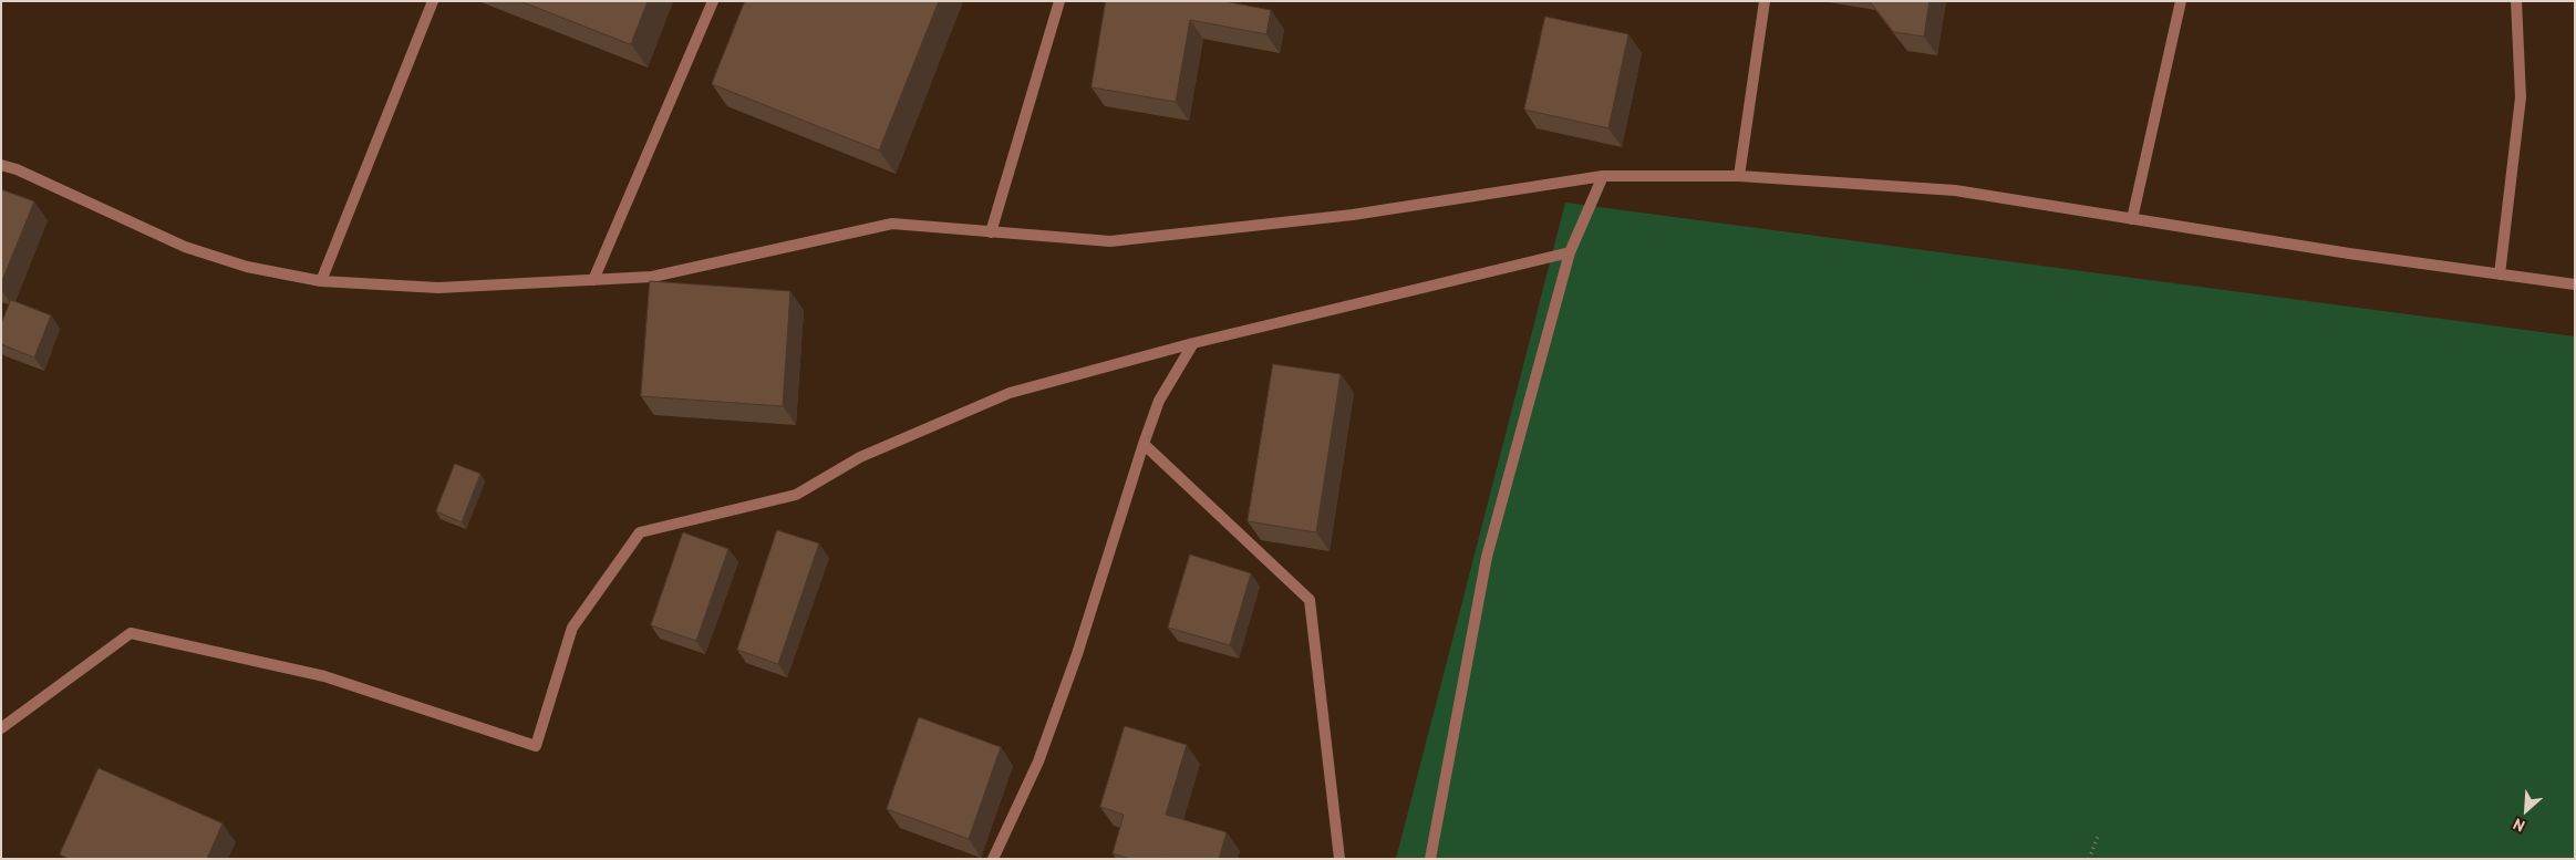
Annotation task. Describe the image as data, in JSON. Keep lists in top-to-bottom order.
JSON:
{
  "north": "bottom left"
}
